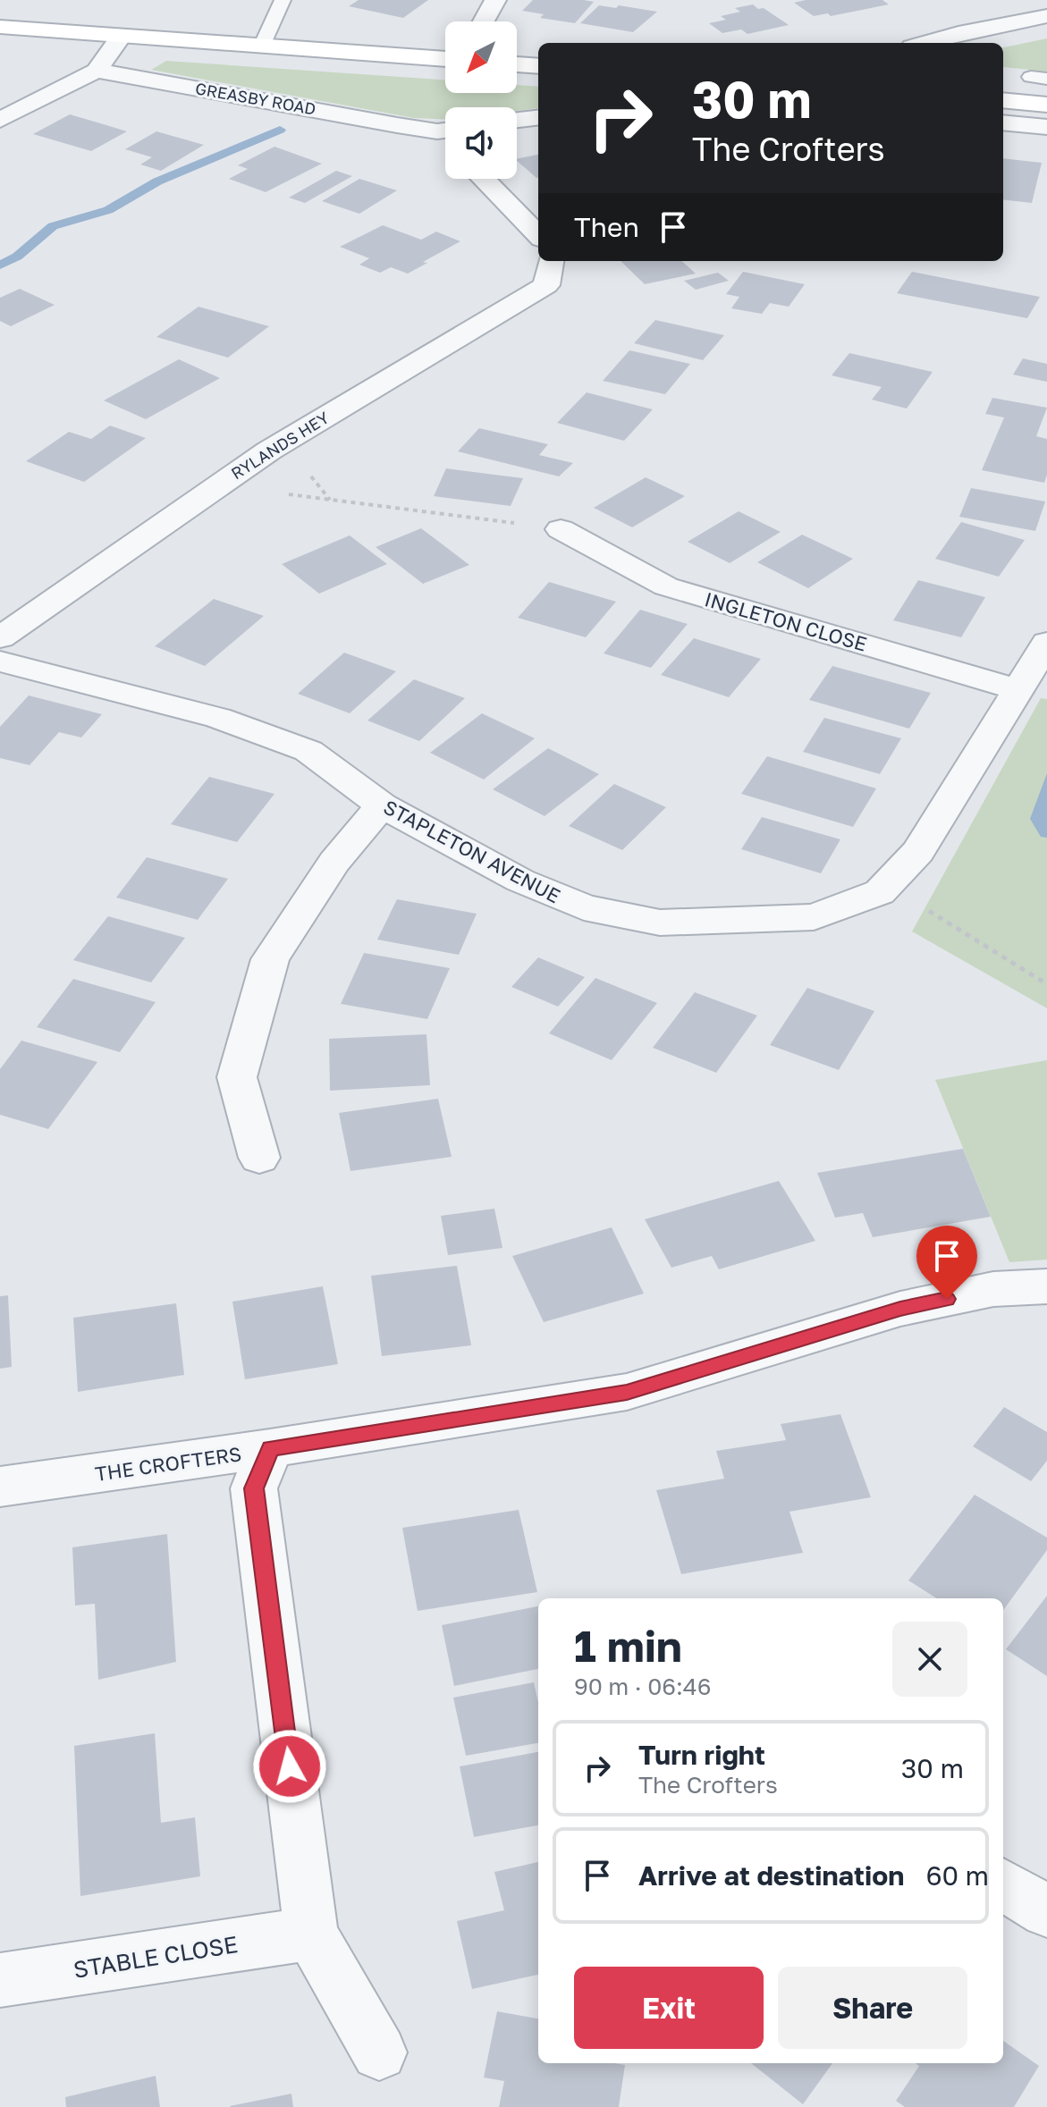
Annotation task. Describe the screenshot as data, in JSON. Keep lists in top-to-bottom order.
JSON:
{
  "streets": {
    "street": [
      "GREASBY ROAD",
      "RYLANDS HEY",
      "INGLETON CLOSE",
      "STAPLETON AVENUE",
      "THE CROFTERS",
      "STABLE CLOSE"
    ]
  },
  "crossings": [
    ["INGLETON CLOSE", "STAPLETON AVENUE"]
  ],
  "north": "bottom left",
  "page": {
    "turn": ["30 m", "The Crofters"],
    "then": "Then",
    "heading": ["1 min", "90 m · 06:46"],
    "list": [
      {
        "name": "Turn right",
        "note": "The Crofters",
        "value": "30 m"
      },
      {
        "name": "Arrive at destination",
        "value": "60 m"
      }
    ],
    "buttons": ["Exit", "Share"]
  }
}
